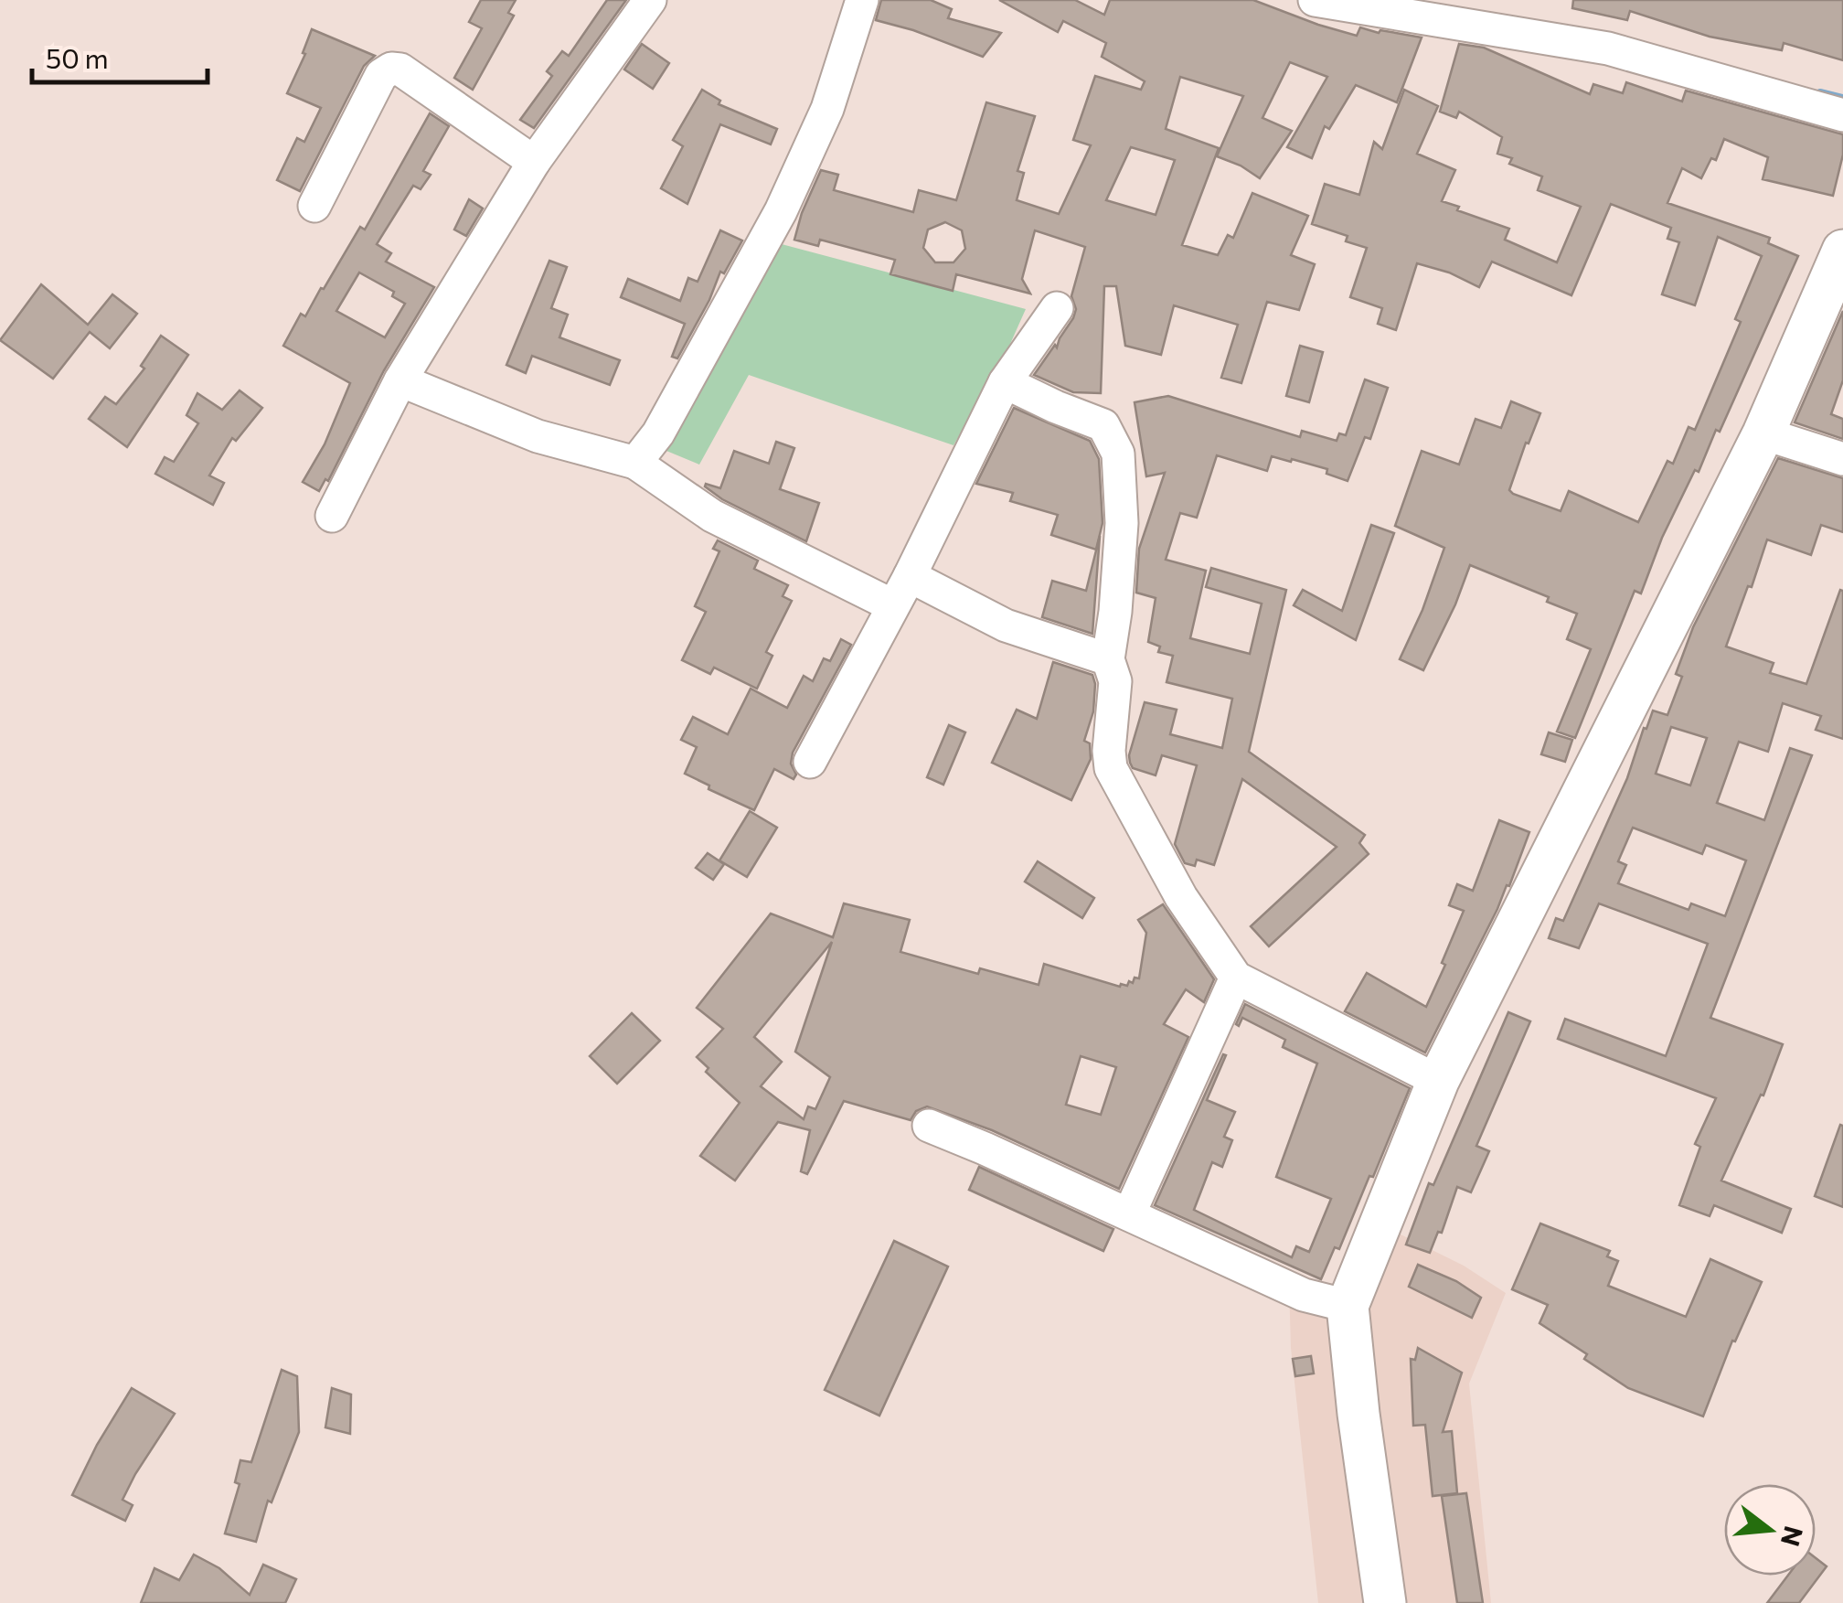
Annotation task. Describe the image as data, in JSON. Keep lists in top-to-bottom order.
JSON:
{
  "scale_bar": "50 m",
  "north": "right"
}
